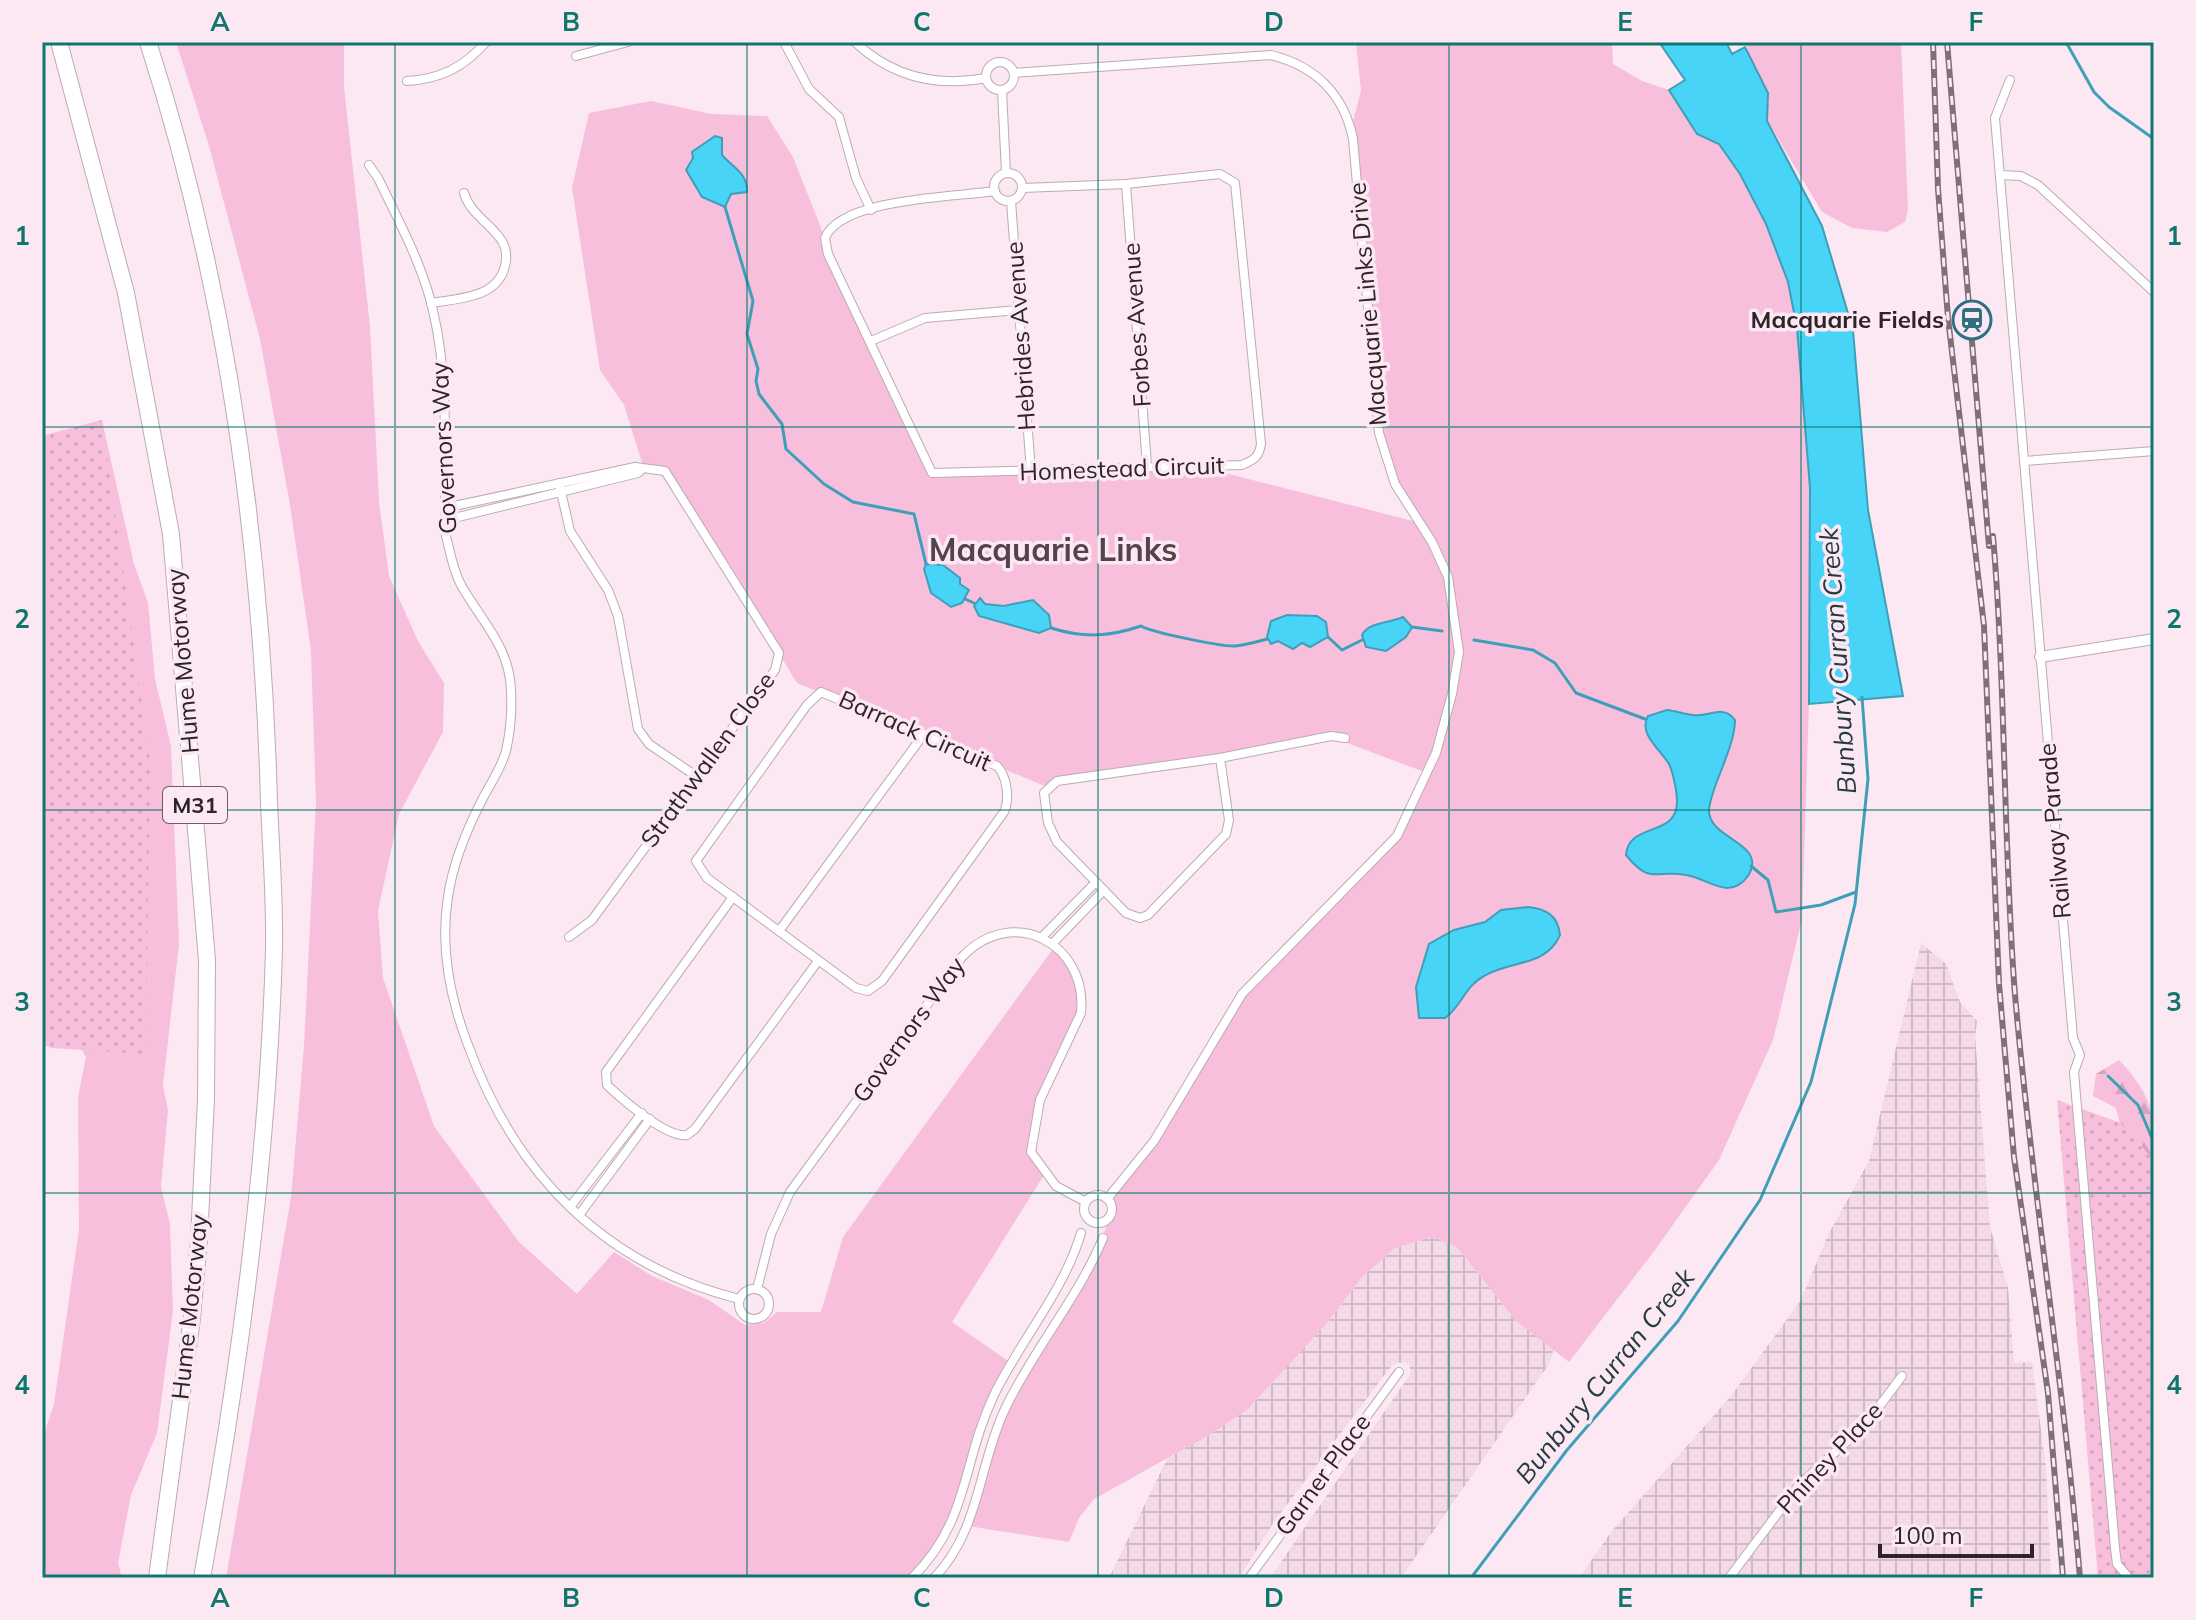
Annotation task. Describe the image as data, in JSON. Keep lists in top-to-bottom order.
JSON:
{
  "streets": {
    "highway": ["Hume Motorway", "M31"],
    "street": [
      "Macquarie Links Drive",
      "Forbes Avenue",
      "Hebrides Avenue",
      "Governors Way",
      "Homestead Circuit",
      "Barrack Circuit",
      "Strathwallen Close",
      "Railway Parade",
      "Phiney Place",
      "Garner Place"
    ]
  },
  "crossings": [
    ["Macquarie Links Drive", "Governors Way"],
    ["Forbes Avenue", "Homestead Circuit"],
    ["Hebrides Avenue", "Homestead Circuit"]
  ],
  "districts": ["Macquarie Links"],
  "water": ["Bunbury Curran Creek"],
  "places": {
    "station": ["Macquarie Fields"]
  },
  "scale_bar": "100 m",
  "grid": {
    "columns": [
      "A",
      "B",
      "C",
      "D",
      "E",
      "F"
    ],
    "rows": [
      "1",
      "2",
      "3",
      "4"
    ]
  }
}
